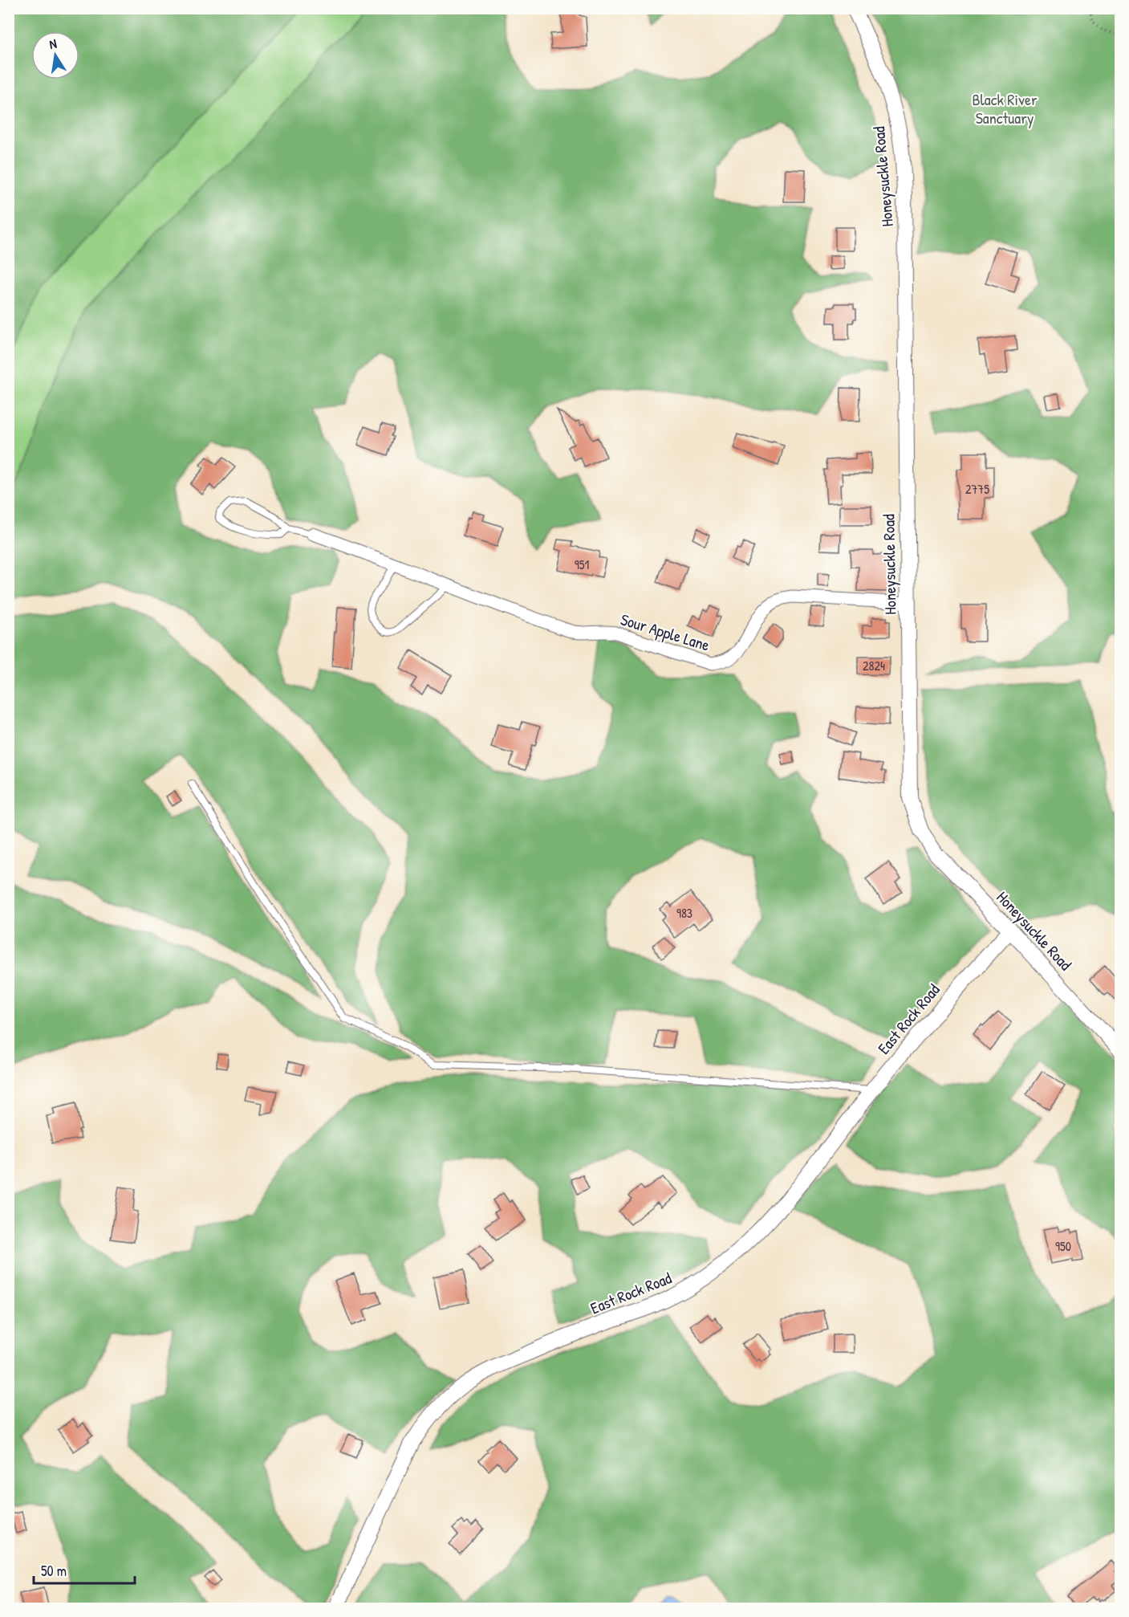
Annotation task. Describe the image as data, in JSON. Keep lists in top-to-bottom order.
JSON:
{
  "streets": {
    "street": ["Honeysuckle Road", "Sour Apple Lane", "East Rock Road"]
  },
  "crossings": [
    ["Honeysuckle Road", "Sour Apple Lane"],
    ["Honeysuckle Road", "East Rock Road"]
  ],
  "parks": ["Black River Sanctuary"],
  "house_numbers": [
    "2775",
    "951",
    "2824",
    "983",
    "950"
  ],
  "scale_bar": "50 m",
  "north": "top"
}
